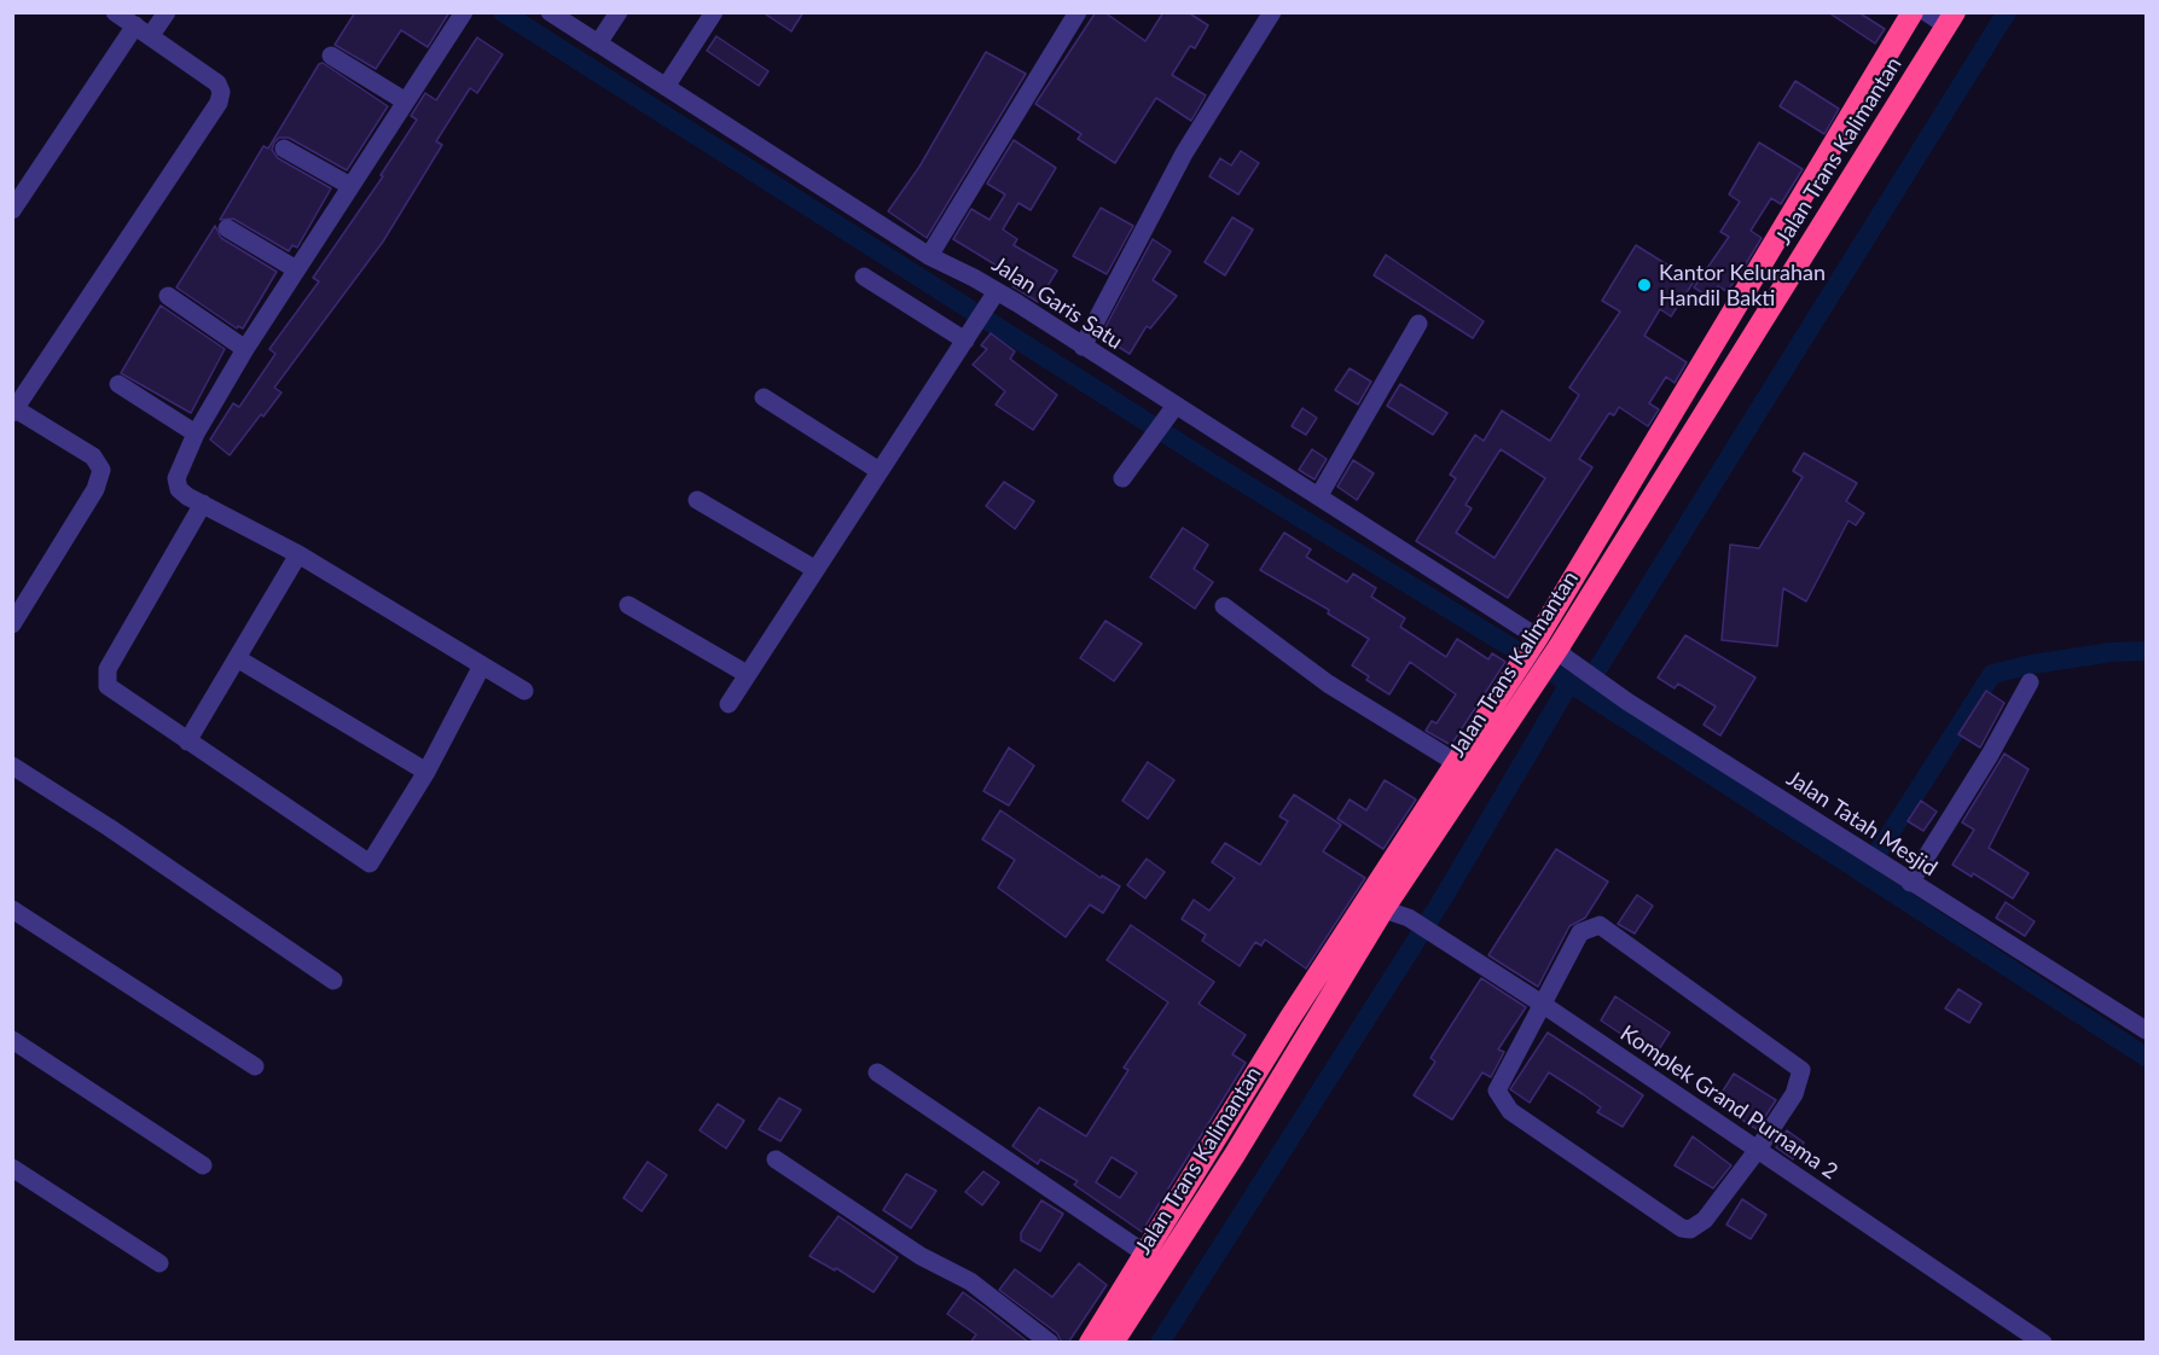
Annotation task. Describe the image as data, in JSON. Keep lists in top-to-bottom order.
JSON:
{
  "streets": {
    "highway": ["Jalan Trans Kalimantan"],
    "street": ["Jalan Garis Satu", "Jalan Tatah Mesjid", "Komplek Grand Purnama 2"]
  },
  "crossings": [
    ["Jalan Trans Kalimantan", "Jalan Garis Satu"],
    ["Jalan Trans Kalimantan", "Jalan Tatah Mesjid"],
    ["Jalan Trans Kalimantan", "Komplek Grand Purnama 2"]
  ],
  "places": ["Kantor Kelurahan Handil Bakti"]
}
